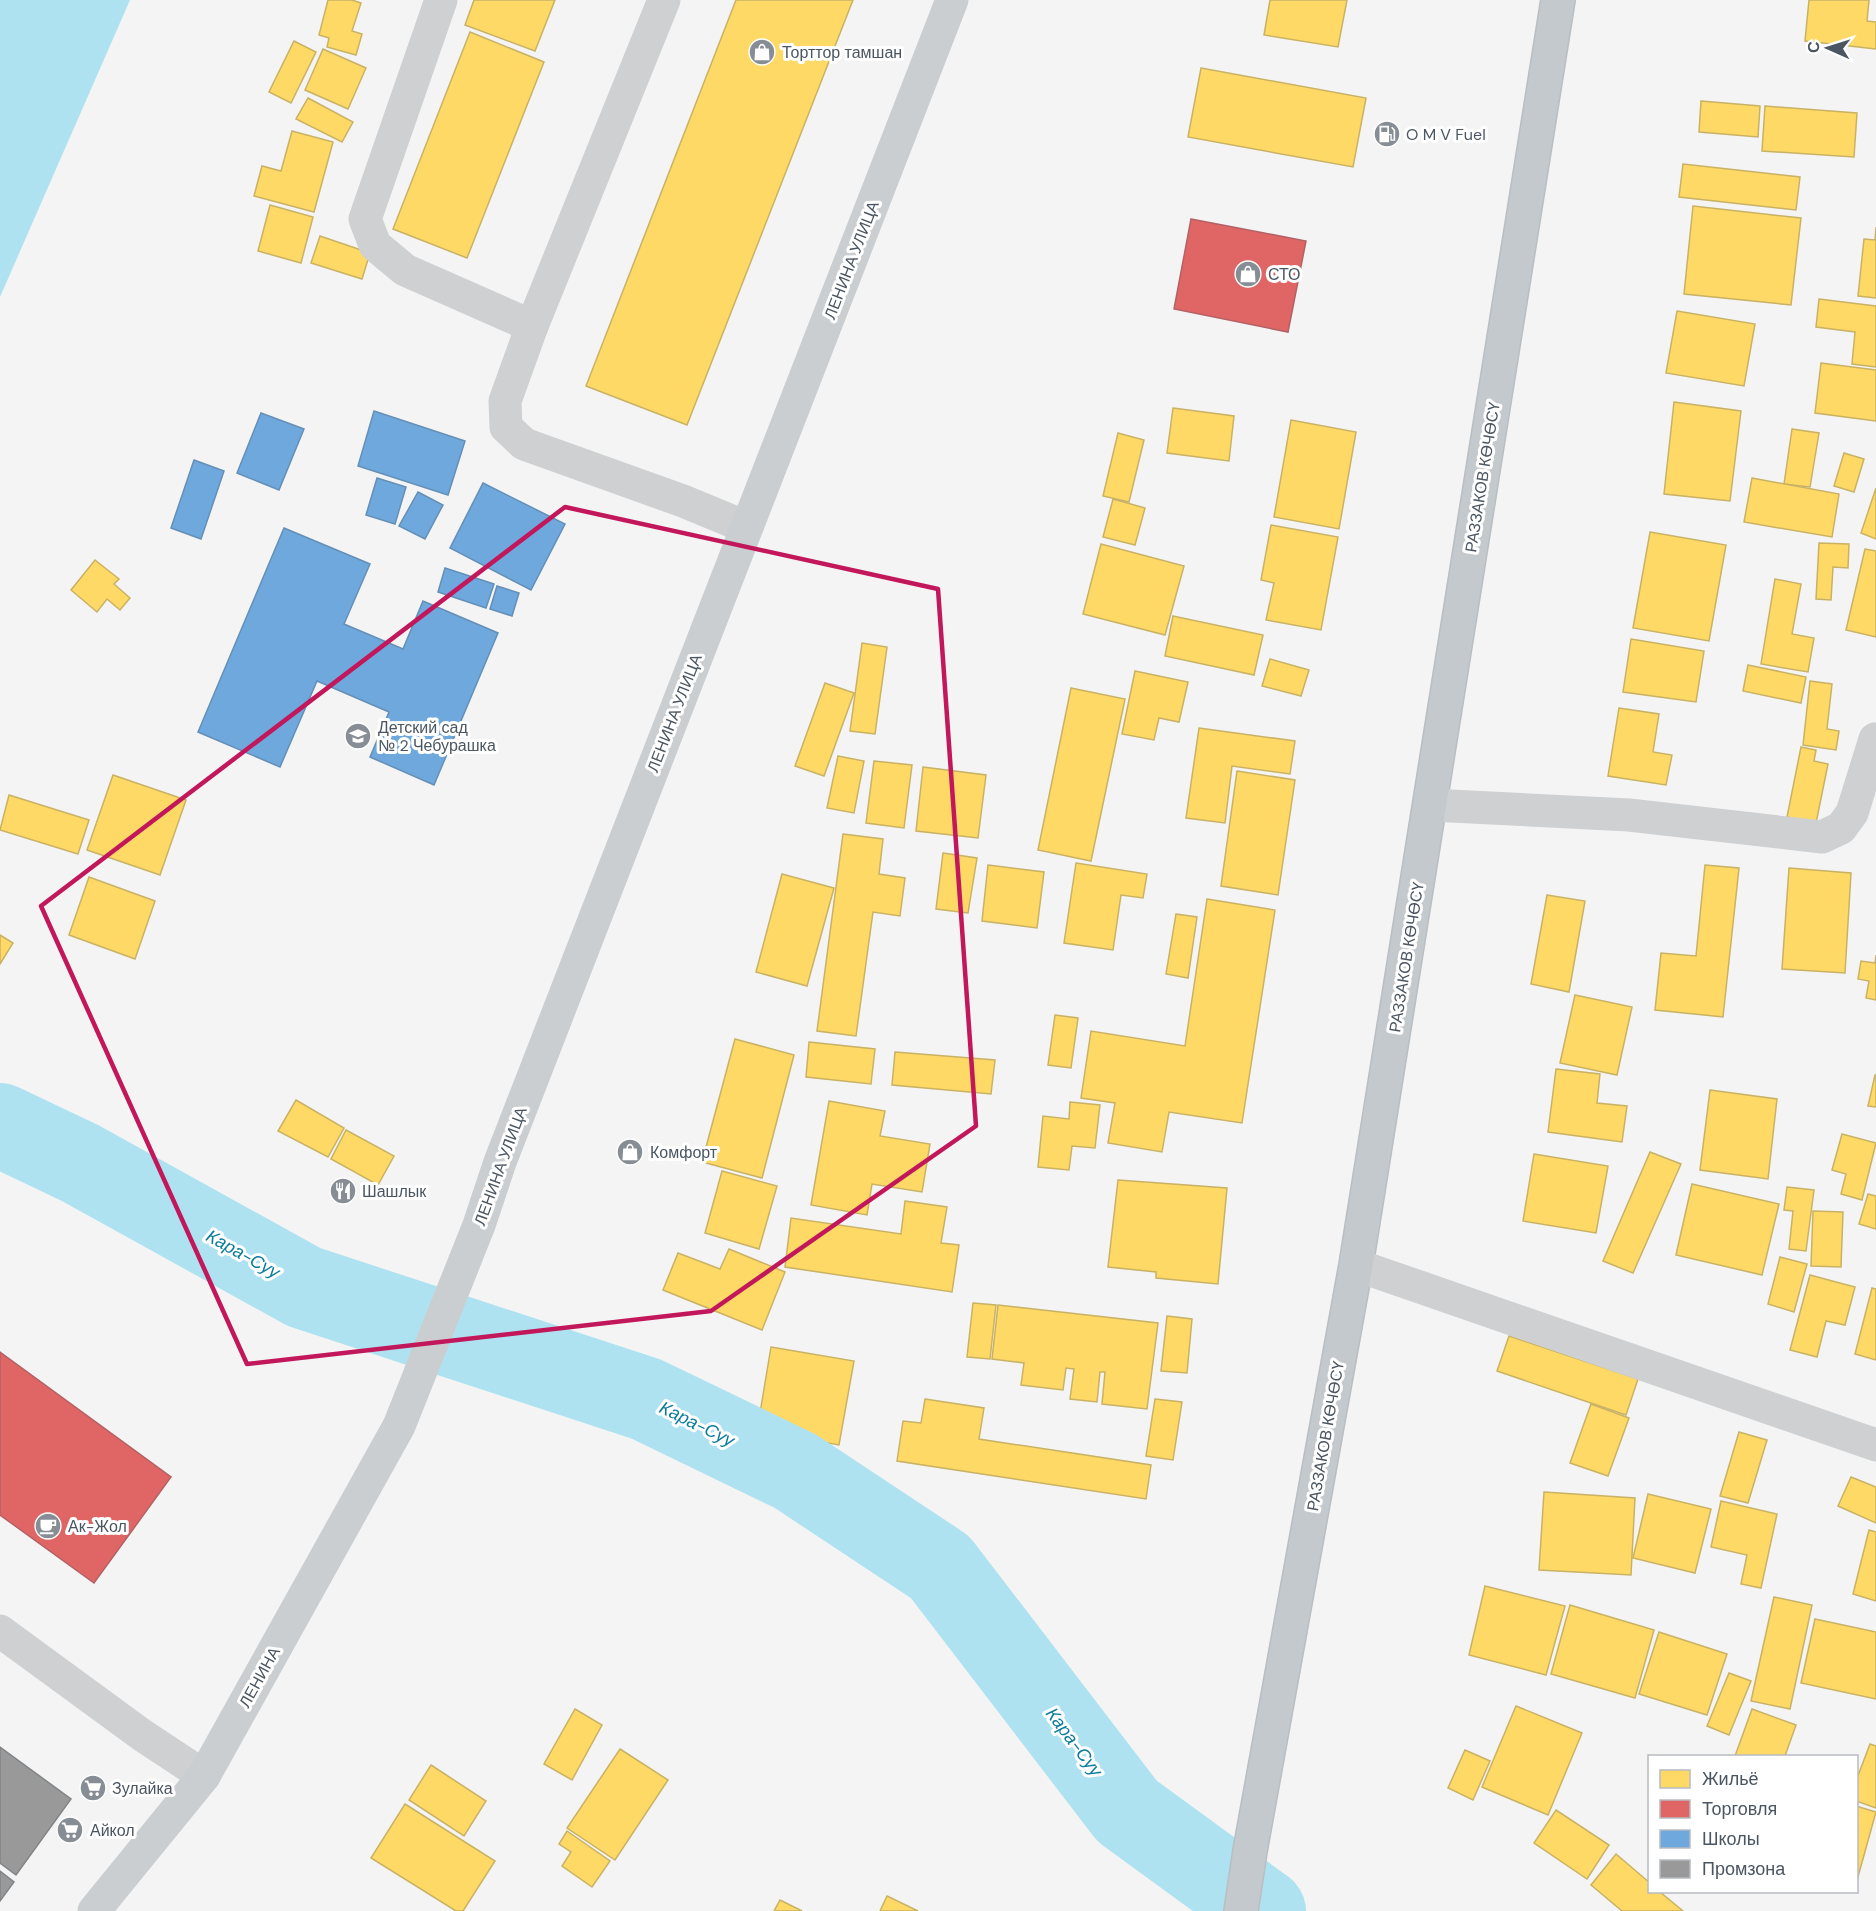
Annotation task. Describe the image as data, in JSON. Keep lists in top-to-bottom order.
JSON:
{
  "streets": {
    "highway": ["РАЗЗАКОВ КӨЧӨСҮ"],
    "main road": ["ЛЕНИНА УЛИЦА", "ЛЕНИНА"]
  },
  "crossings": [
    ["ЛЕНИНА УЛИЦА", "ЛЕНИНА"]
  ],
  "water": ["Кара-Суу"],
  "places": {
    "shop": ["Торттор тамшан", "СТО", "Комфорт"],
    "fuel station": ["O M V Fuel"],
    "school or university": ["Детский сад № 2 Чебурашка"],
    "restaurant": ["Шашлык"],
    "cafe": ["Ак-Жол"],
    "supermarket": ["Зулайка", "Айкол"]
  },
  "legend": [
    "Жильё",
    "Торговля",
    "Школы",
    "Промзона"
  ],
  "north": "left"
}
